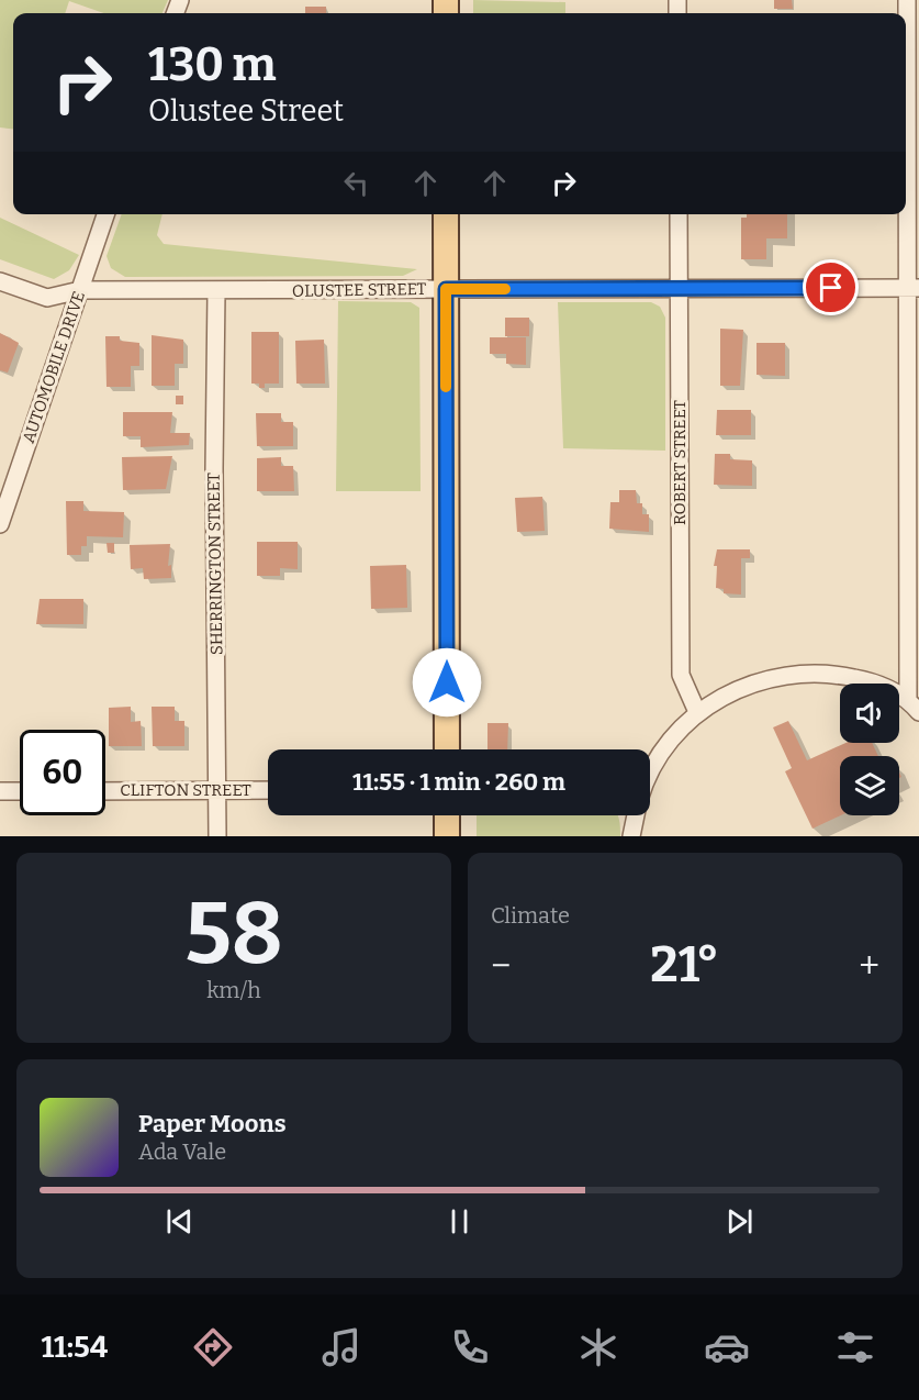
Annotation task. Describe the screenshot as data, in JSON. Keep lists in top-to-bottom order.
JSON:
{
  "streets": {
    "street": [
      "OLUSTEE STREET",
      "AUTOMOBILE DRIVE",
      "ROBERT STREET",
      "SHERRINGTON STREET",
      "CLIFTON STREET"
    ]
  },
  "crossings": [
    ["OLUSTEE STREET", "AUTOMOBILE DRIVE"],
    ["OLUSTEE STREET", "ROBERT STREET"],
    ["OLUSTEE STREET", "SHERRINGTON STREET"],
    ["SHERRINGTON STREET", "CLIFTON STREET"]
  ],
  "page": {
    "turn": ["130 m", "Olustee Street"],
    "limit": "60",
    "trip": "11:55 · 1 min · 260 m",
    "tile": [
      ["58", "km/h"],
      "Climate"
    ],
    "heat": ["−", "21°", "+"],
    "song": ["Paper Moons", "Ada Vale"],
    "tabs": "11:54"
  }
}
